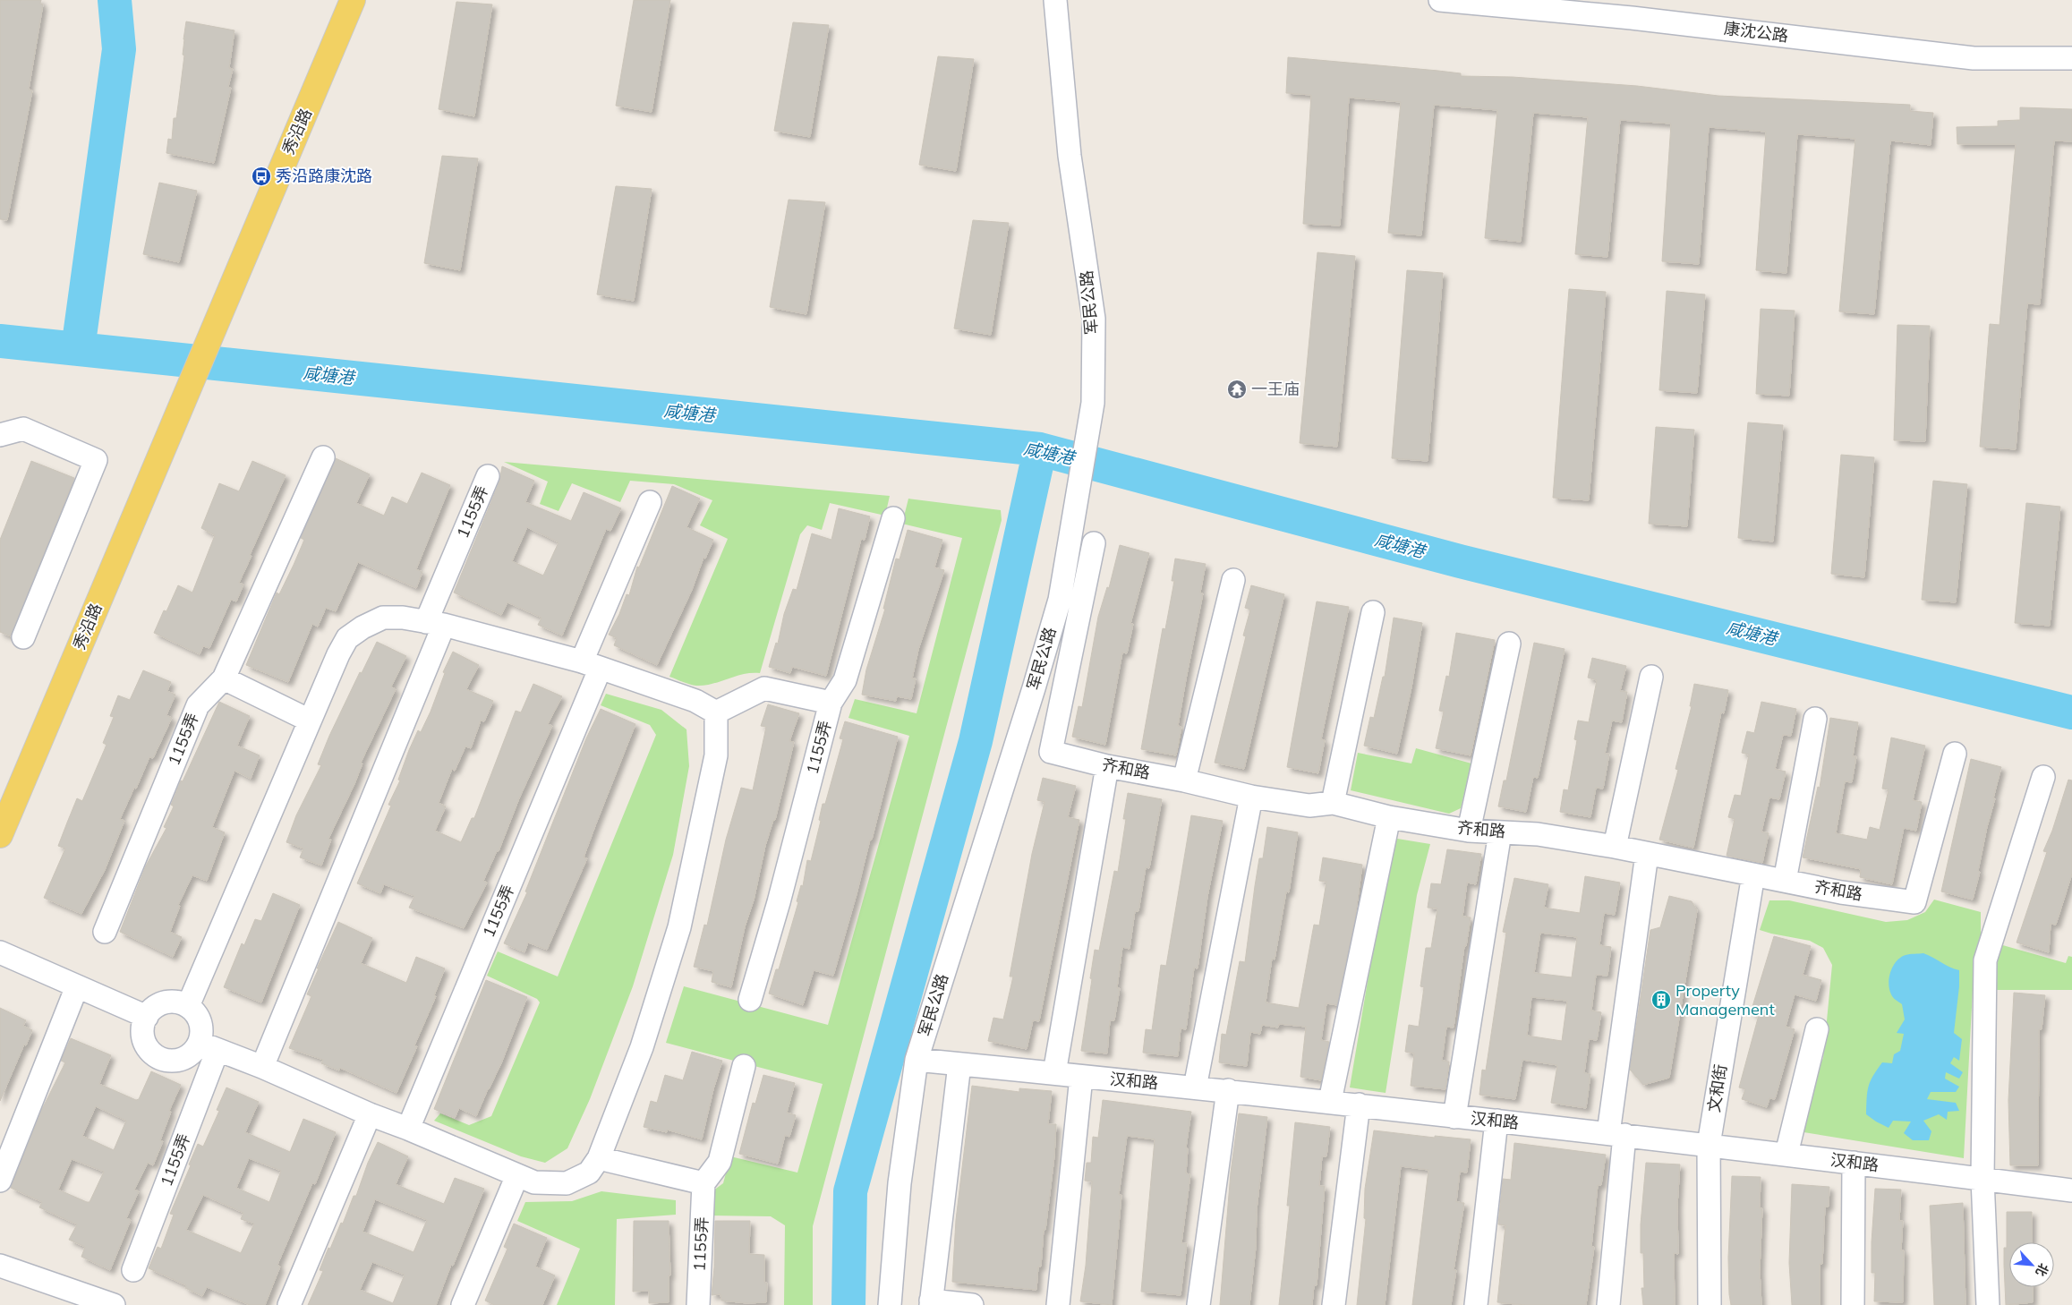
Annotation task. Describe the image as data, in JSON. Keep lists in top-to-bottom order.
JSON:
{
  "streets": {
    "main road": ["秀沿路"],
    "street": [
      "康沈公路",
      "军民公路",
      "1155弄",
      "齐和路",
      "汉和路",
      "文和街"
    ]
  },
  "crossings": [
    ["军民公路", "汉和路"],
    ["齐和路", "文和街"],
    ["汉和路", "文和街"]
  ],
  "water": ["咸塘港"],
  "places": {
    "bus stop": ["秀沿路康沈路"],
    "temple": ["一王庙"],
    "building": ["Property Management"]
  },
  "north": "bottom right"
}
